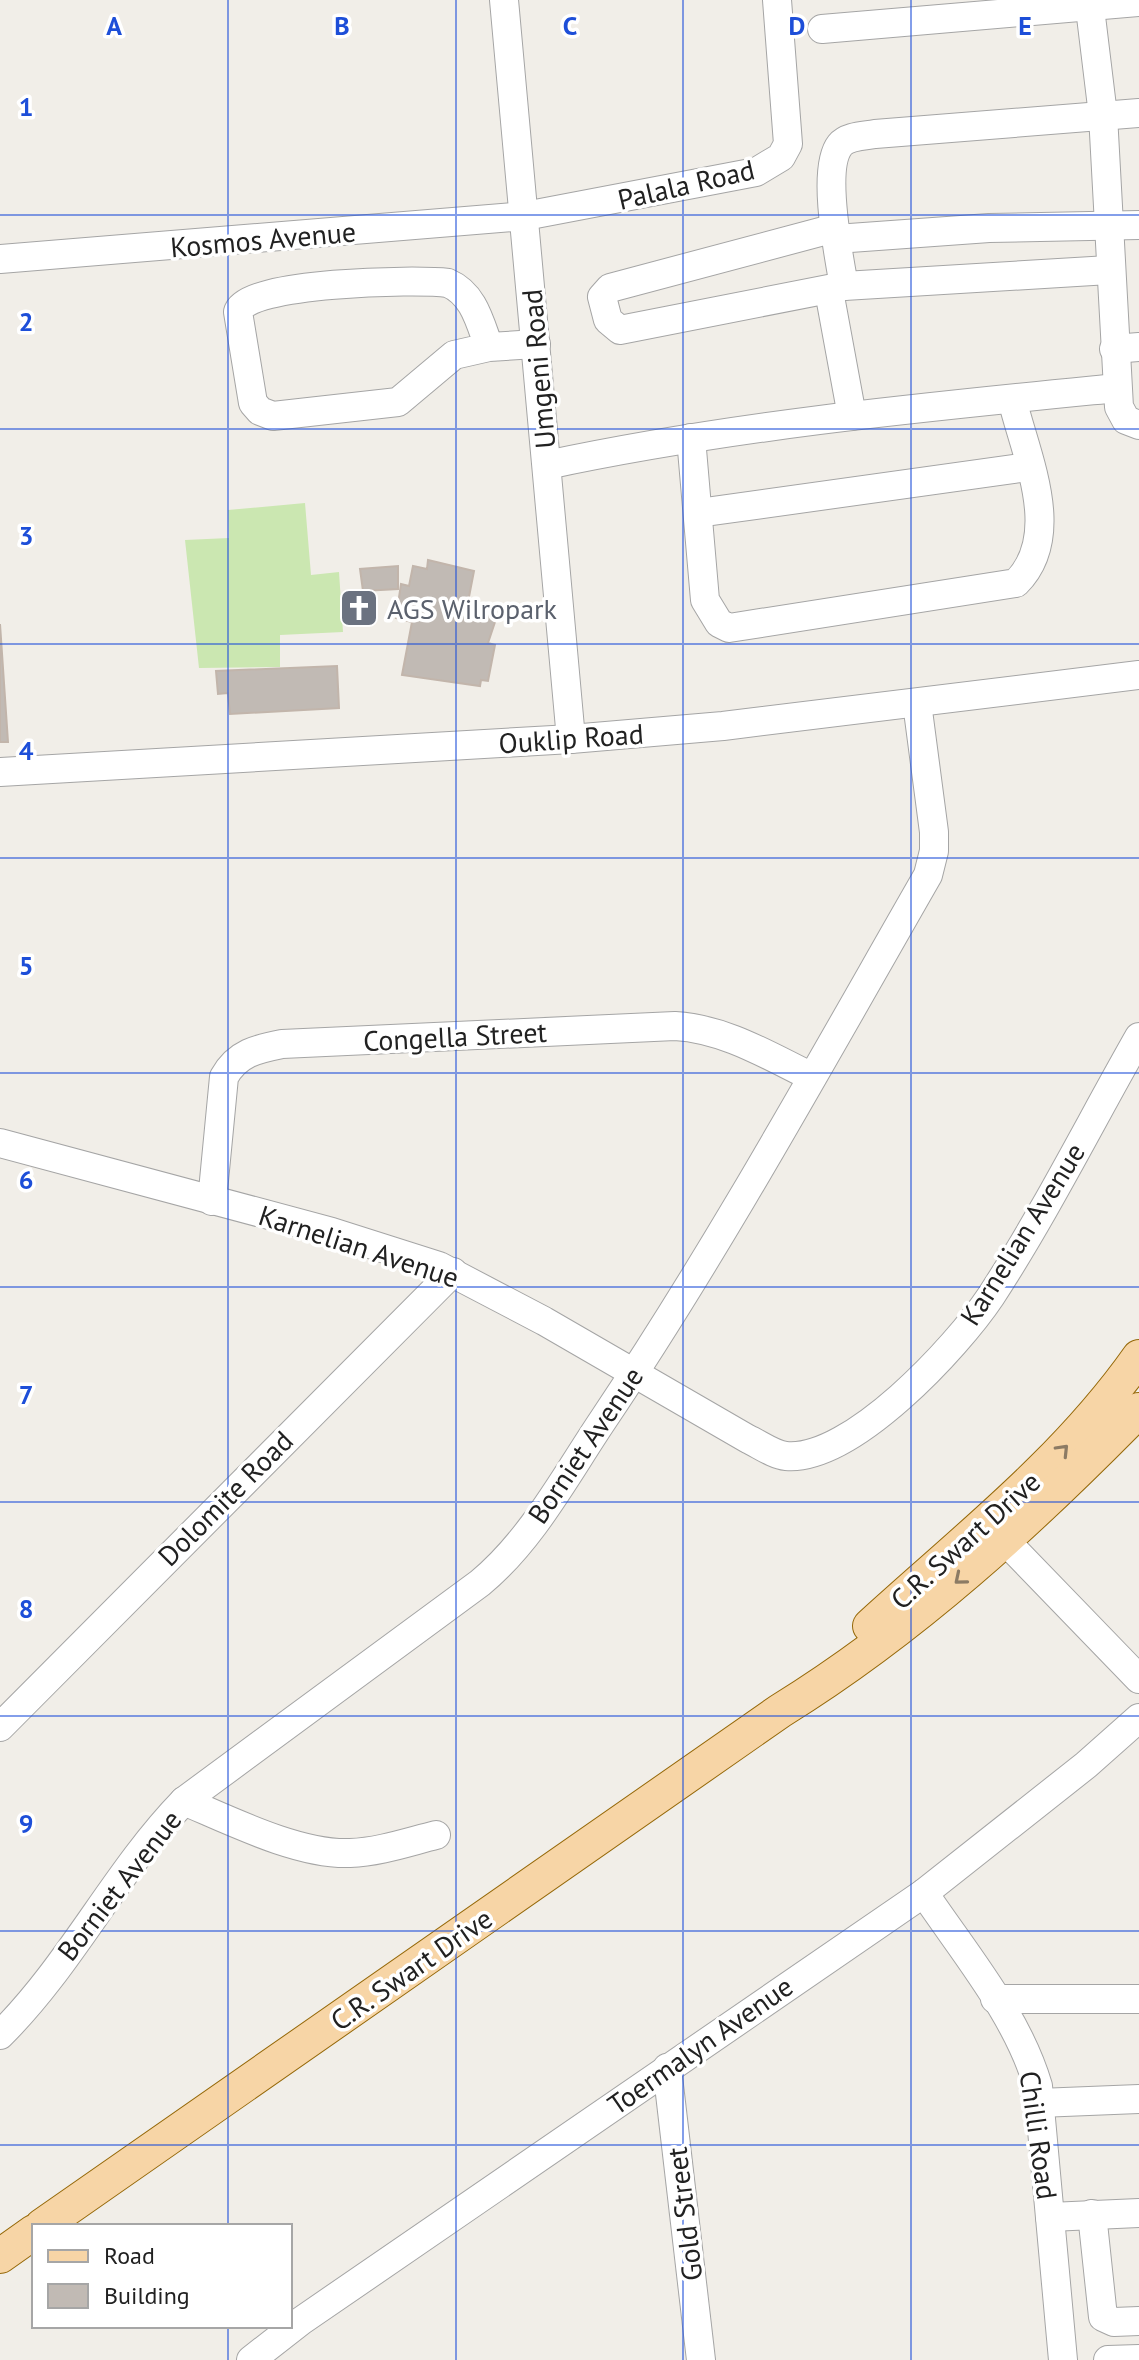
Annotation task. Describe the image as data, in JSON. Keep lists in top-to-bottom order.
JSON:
{
  "streets": {
    "main road": ["C.R. Swart Drive"],
    "street": [
      "Palala Road",
      "Kosmos Avenue",
      "Umgeni Road",
      "Ouklip Road",
      "Congella Street",
      "Karnelian Avenue",
      "Borniet Avenue",
      "Dolomite Road",
      "Toermalyn Avenue",
      "Chilli Road",
      "Gold Street"
    ]
  },
  "crossings": [
    ["Palala Road", "Kosmos Avenue"],
    ["Palala Road", "Umgeni Road"],
    ["Kosmos Avenue", "Umgeni Road"],
    ["Umgeni Road", "Ouklip Road"],
    ["Ouklip Road", "Borniet Avenue"],
    ["Congella Street", "Karnelian Avenue"],
    ["Congella Street", "Borniet Avenue"],
    ["Karnelian Avenue", "Borniet Avenue"],
    ["Karnelian Avenue", "Dolomite Road"],
    ["Toermalyn Avenue", "Chilli Road"],
    ["Toermalyn Avenue", "Gold Street"]
  ],
  "places": {
    "church": ["AGS Wilropark"]
  },
  "legend": ["Road", "Building"],
  "grid": {
    "columns": [
      "A",
      "B",
      "C",
      "D",
      "E"
    ],
    "rows": [
      "1",
      "2",
      "3",
      "4",
      "5",
      "6",
      "7",
      "8",
      "9"
    ]
  }
}
